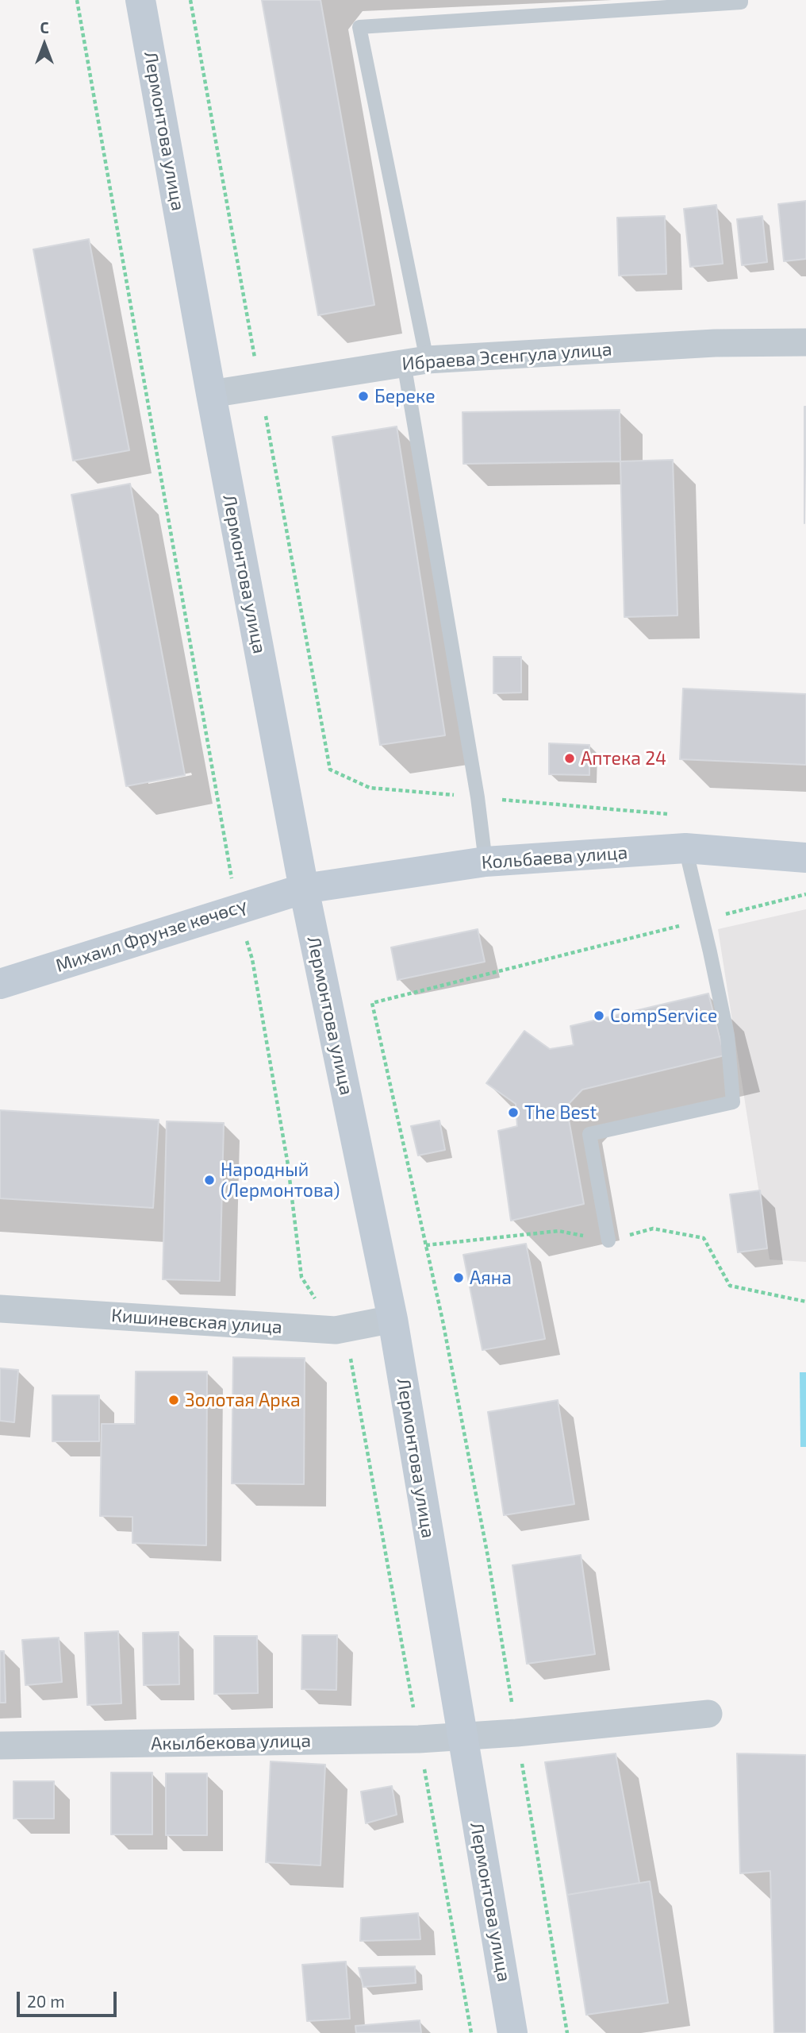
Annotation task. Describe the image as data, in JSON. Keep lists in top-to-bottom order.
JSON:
{
  "streets": {
    "main road": ["Лермонтова улица", "Кольбаева улица", "Михаил Фрунзе көчөсү"],
    "street": ["Ибраева Эсенгула улица", "Кишиневская улица", "Акылбекова улица"]
  },
  "crossings": [
    ["Лермонтова улица", "Ибраева Эсенгула улица"],
    ["Лермонтова улица", "Кольбаева улица"],
    ["Лермонтова улица", "Михаил Фрунзе көчөсү"],
    ["Лермонтова улица", "Кишиневская улица"],
    ["Лермонтова улица", "Акылбекова улица"],
    ["Кольбаева улица", "Михаил Фрунзе көчөсү"]
  ],
  "places": [
    "Береке",
    "Аптека 24",
    "CompService",
    "The Best",
    "Народный (Лермонтова)",
    "Аяна",
    "Золотая Арка"
  ],
  "scale_bar": "20 m",
  "north": "top"
}
